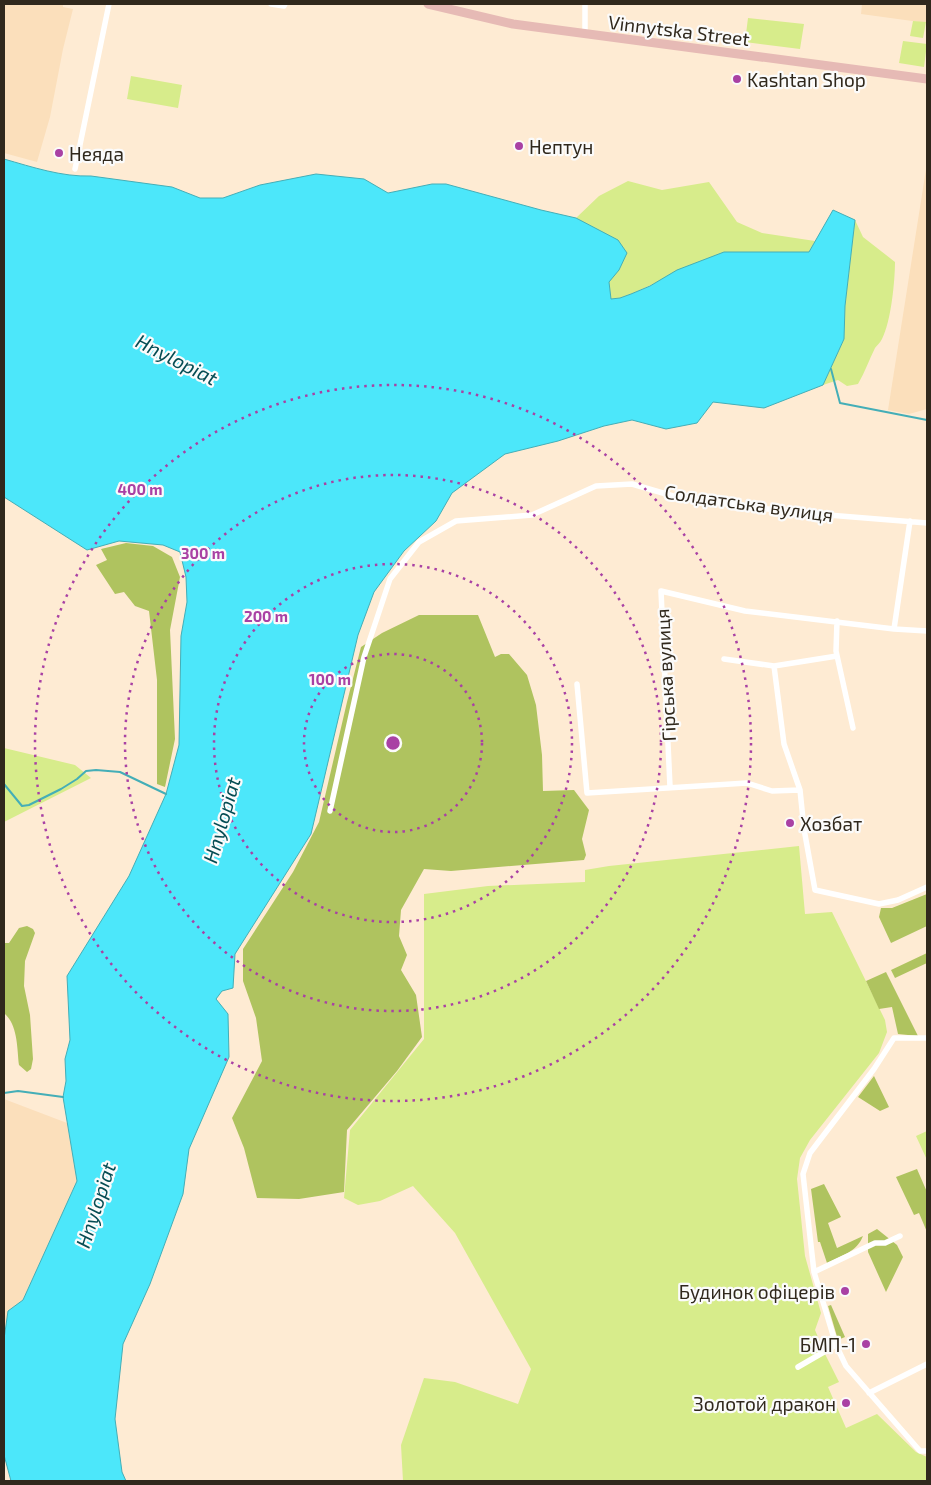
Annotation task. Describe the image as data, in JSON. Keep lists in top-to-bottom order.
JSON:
{
  "streets": {
    "main road": ["Vinnytska Street"],
    "street": ["Солдатська вулиця", "Гірська вулиця"]
  },
  "water": ["Hnylopiat"],
  "places": [
    "Kashtan Shop",
    "Нептун",
    "Неяда",
    "Хозбат",
    "Будинок офіцерів",
    "БМП-1",
    "Золотой дракон"
  ],
  "rings": [
    "400 m",
    "300 m",
    "200 m",
    "100 m"
  ]
}
